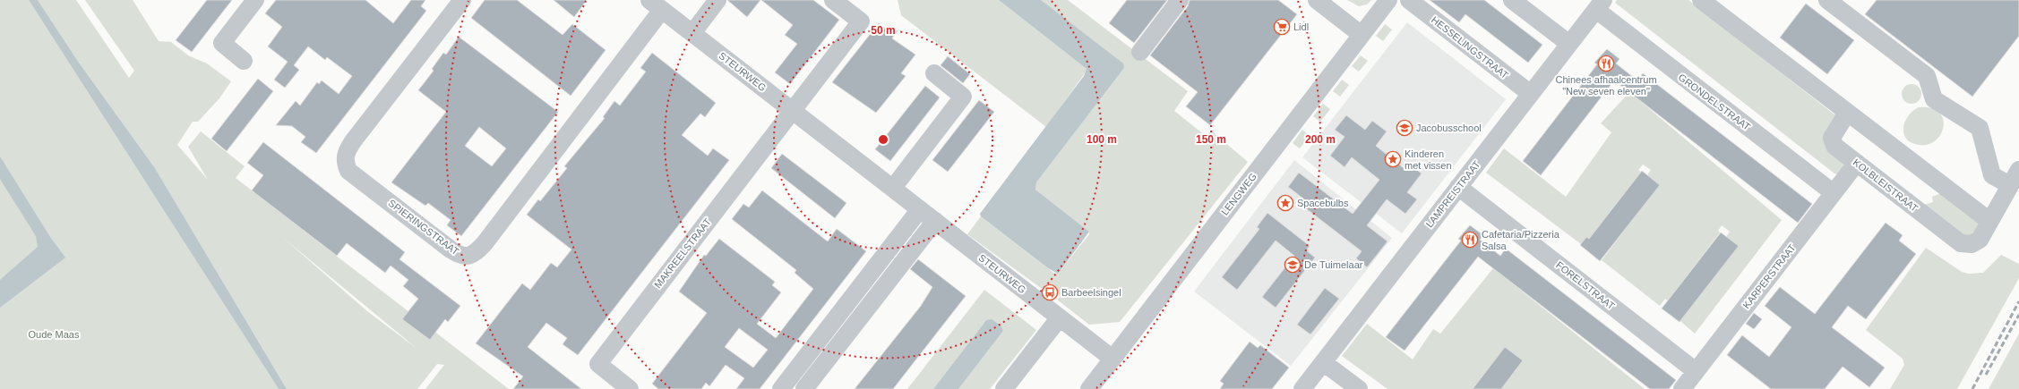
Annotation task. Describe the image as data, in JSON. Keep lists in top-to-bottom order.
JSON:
{
  "streets": {
    "street": [
      "HESSELINGSTRAAT",
      "STEURWEG",
      "GRONDELSTRAAT",
      "KOLBLEISTRAAT",
      "LENGWEG",
      "LAMPREISTRAAT",
      "SPIERINGSTRAAT",
      "MAKREELSTRAAT",
      "KARPERSTRAAT",
      "FORELSTRAAT"
    ]
  },
  "crossings": [
    ["HESSELINGSTRAAT", "LAMPREISTRAAT"],
    ["STEURWEG", "LENGWEG"],
    ["STEURWEG", "SPIERINGSTRAAT"],
    ["STEURWEG", "MAKREELSTRAAT"],
    ["GRONDELSTRAAT", "LAMPREISTRAAT"],
    ["GRONDELSTRAAT", "KARPERSTRAAT"],
    ["KOLBLEISTRAAT", "KARPERSTRAAT"],
    ["LAMPREISTRAAT", "FORELSTRAAT"],
    ["KARPERSTRAAT", "FORELSTRAAT"]
  ],
  "parks": ["Oude Maas"],
  "places": {
    "supermarket": ["Lidl"],
    "restaurant": ["Chinees afhaalcentrum \"New seven eleven\"", "Cafetaria/Pizzeria Salsa"],
    "school or university": ["Jacobusschool", "De Tuimelaar"],
    "place": ["Kinderen met vissen", "Spacebulbs"],
    "bus stop": ["Barbeelsingel"]
  },
  "rings": [
    "50 m",
    "100 m",
    "150 m",
    "200 m"
  ]
}
